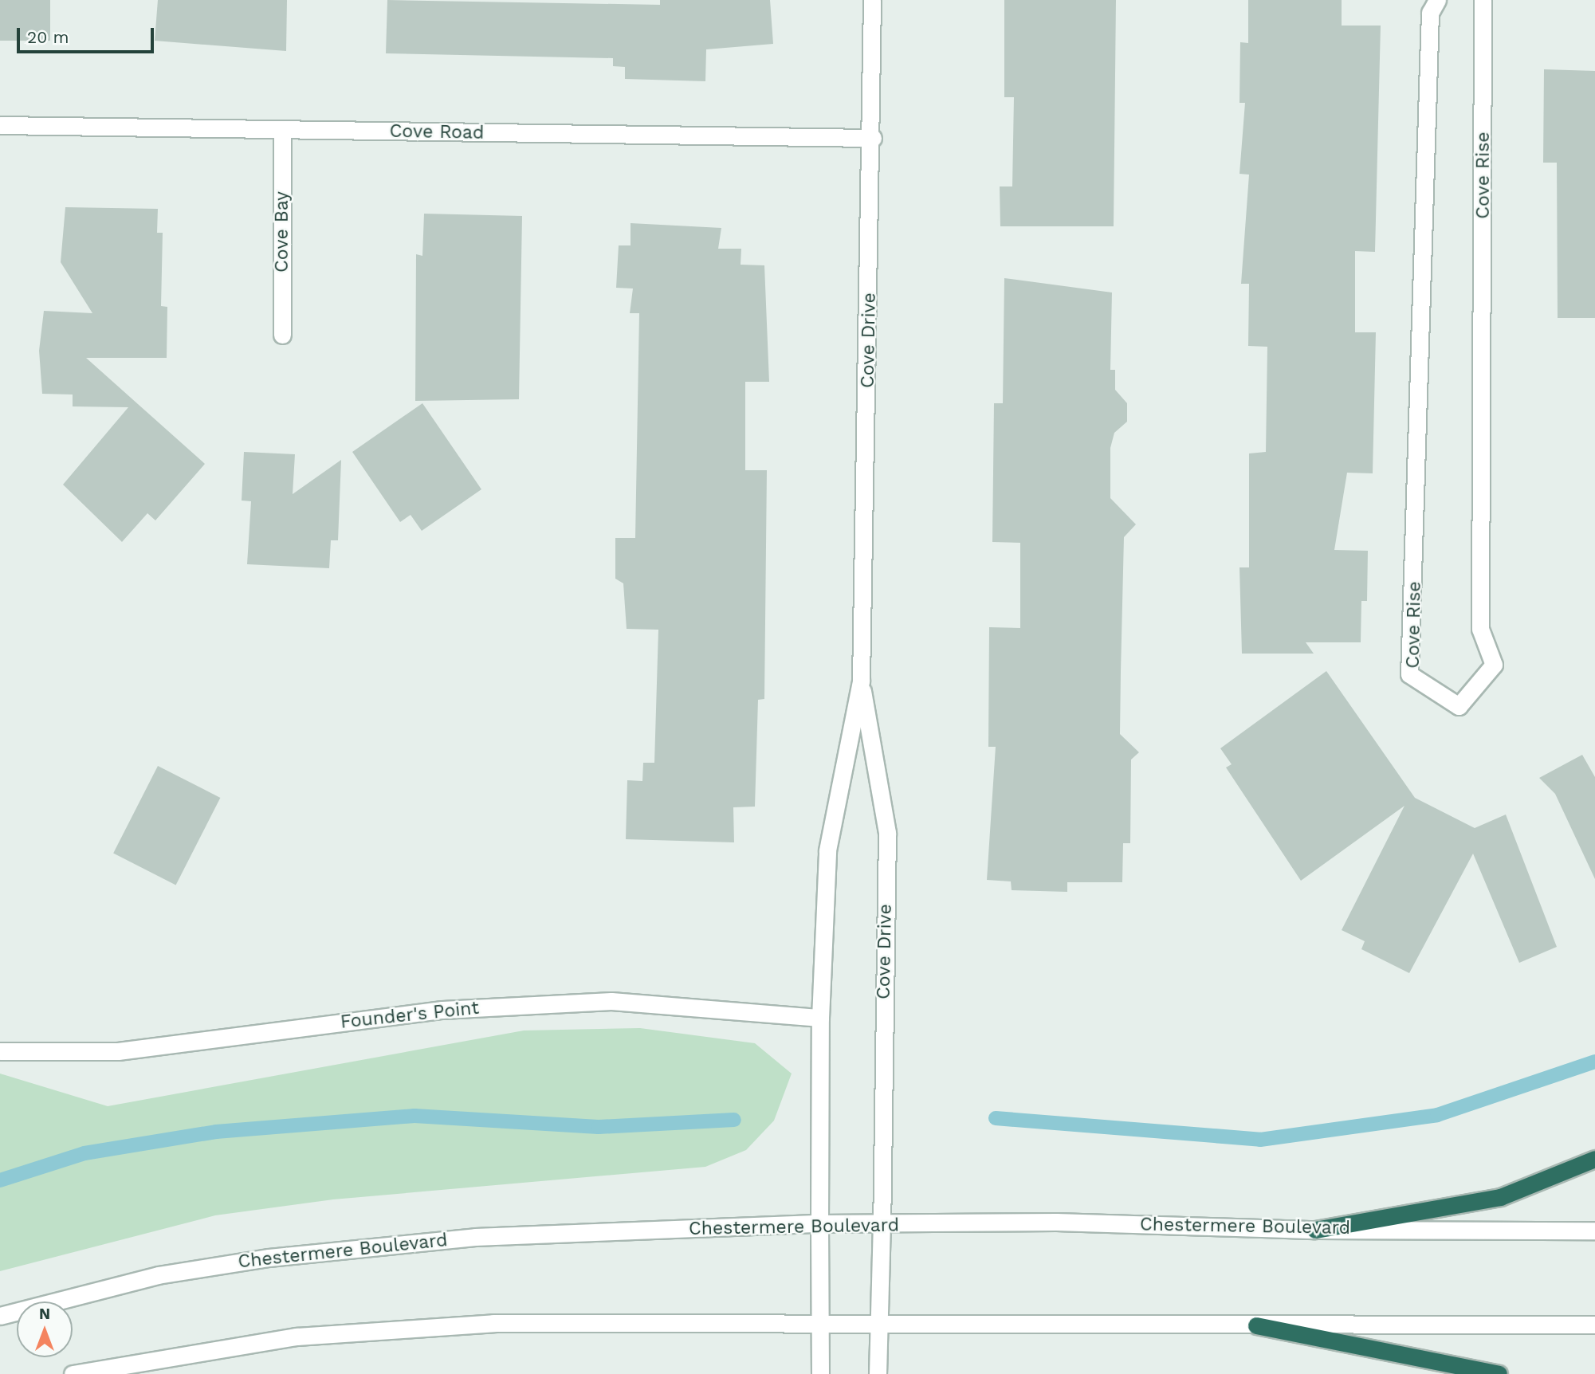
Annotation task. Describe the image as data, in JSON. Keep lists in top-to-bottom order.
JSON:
{
  "streets": {
    "street": [
      "Cove Road",
      "Cove Rise",
      "Cove Bay",
      "Cove Drive",
      "Founder's Point",
      "Chestermere Boulevard"
    ]
  },
  "crossings": [
    ["Cove Road", "Cove Bay"],
    ["Cove Road", "Cove Drive"],
    ["Cove Drive", "Founder's Point"],
    ["Cove Drive", "Chestermere Boulevard"]
  ],
  "scale_bar": "20 m",
  "north": "top"
}
